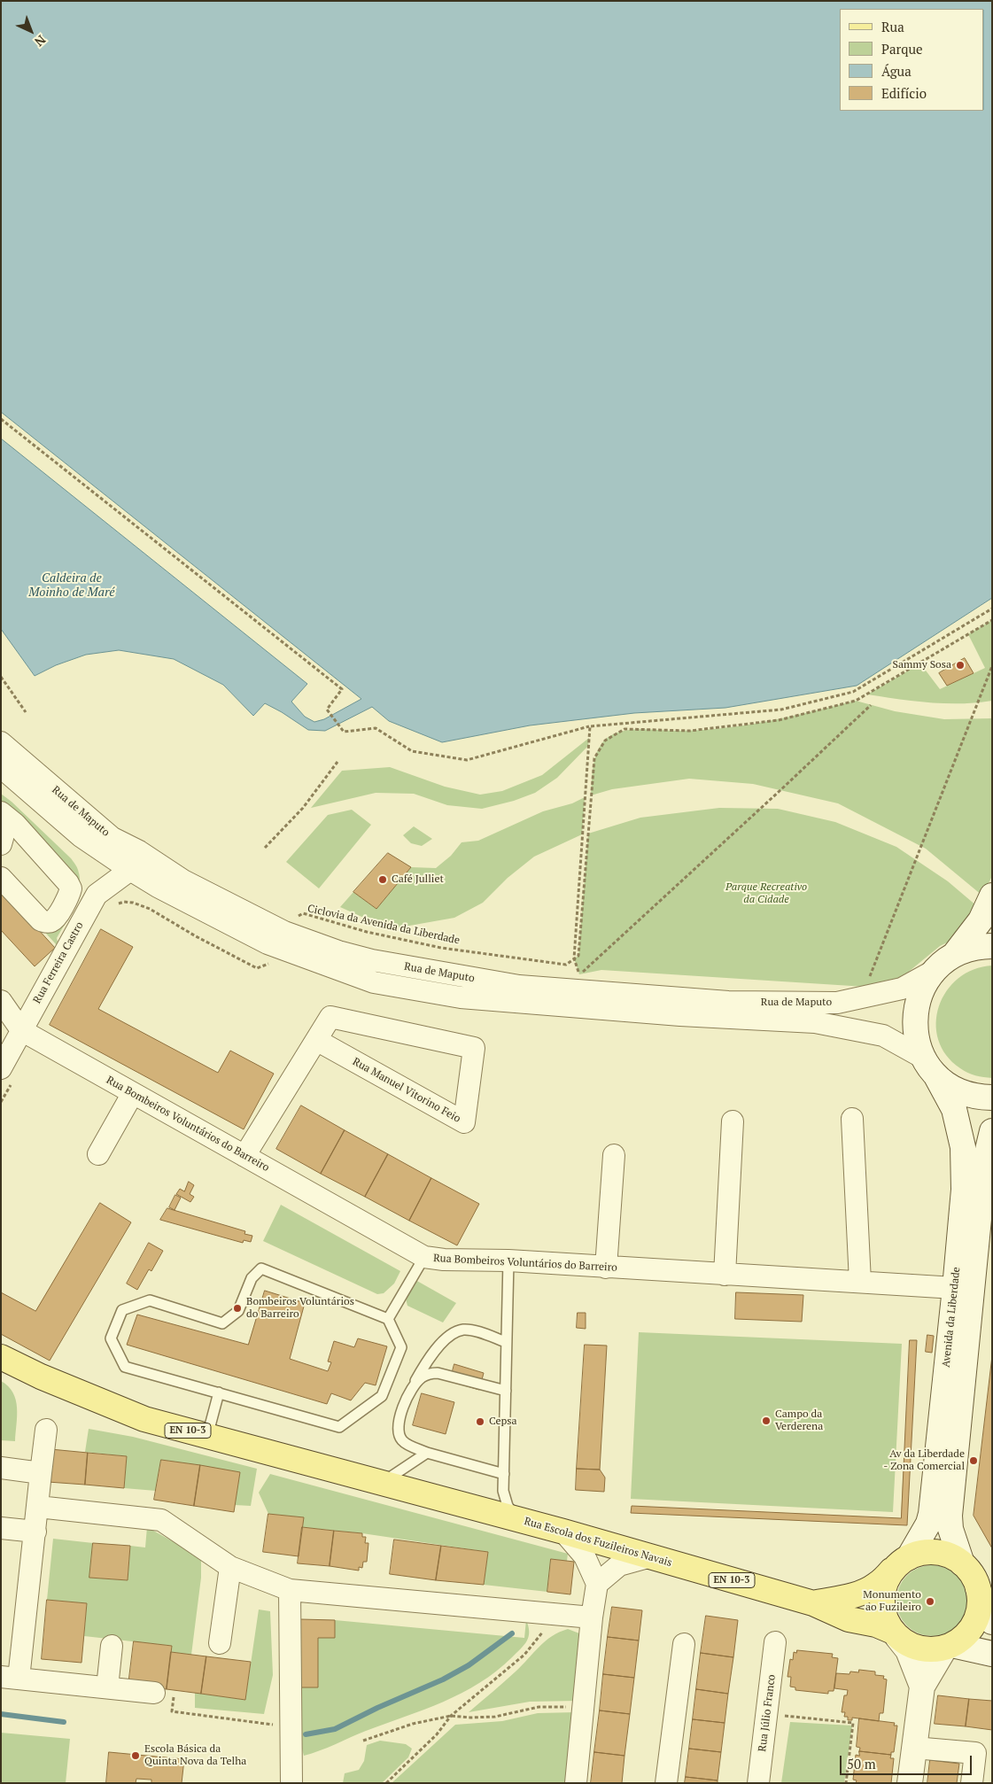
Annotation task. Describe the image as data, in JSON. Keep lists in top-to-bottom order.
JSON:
{
  "streets": {
    "main road": ["Avenida da Liberdade", "EN 10-3", "Rua Escola dos Fuzileiros Navais"],
    "street": [
      "Rua de Maputo",
      "Rua Ferreira Castro",
      "Rua Manuel Vitorino Feio",
      "Rua Bombeiros Voluntários do Barreiro",
      "Rua Júlio Franco"
    ],
    "path": ["Ciclovia da Avenida da Liberdade"]
  },
  "crossings": [
    ["Rua de Maputo", "Ciclovia da Avenida da Liberdade"],
    ["Rua de Maputo", "Rua Ferreira Castro"],
    ["Rua de Maputo", "Avenida da Liberdade"],
    ["Rua Ferreira Castro", "Rua Bombeiros Voluntários do Barreiro"],
    ["Rua Manuel Vitorino Feio", "Rua Bombeiros Voluntários do Barreiro"],
    ["Rua Bombeiros Voluntários do Barreiro", "Avenida da Liberdade"],
    ["Avenida da Liberdade", "Rua Escola dos Fuzileiros Navais"],
    ["EN 10-3", "Rua Escola dos Fuzileiros Navais"]
  ],
  "water": ["Caldeira de Moinho de Maré"],
  "parks": ["Parque Recreativo da Cidade"],
  "places": [
    "Sammy Sosa",
    "Café Julliet",
    "Bombeiros Voluntários do Barreiro",
    "Campo da Verderena",
    "Cepsa",
    "Av da Liberdade - Zona Comercial",
    "Monumento ao Fuzileiro",
    "Escola Básica da Quinta Nova da Telha"
  ],
  "legend": [
    "Rua",
    "Parque",
    "Água",
    "Edifício"
  ],
  "scale_bar": "50 m",
  "north": "bottom right"
}
